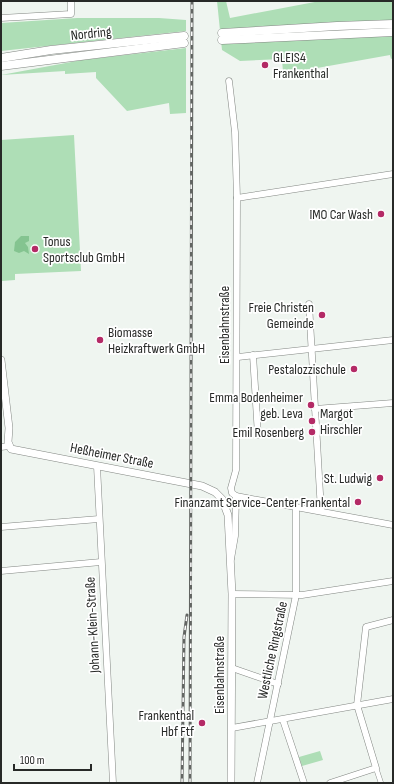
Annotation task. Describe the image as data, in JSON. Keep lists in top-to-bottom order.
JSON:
{
  "streets": {
    "main road": ["Nordring"],
    "street": [
      "Eisenbahnstraße",
      "Heßheimer Straße",
      "Johann-Klein-Straße",
      "Westliche Ringstraße"
    ]
  },
  "crossings": [
    ["Eisenbahnstraße", "Heßheimer Straße"],
    ["Heßheimer Straße", "Johann-Klein-Straße"]
  ],
  "places": [
    "GLEIS4 Frankenthal",
    "IMO Car Wash",
    "Tonus Sportsclub GmbH",
    "Freie Christen Gemeinde",
    "Biomasse Heizkraftwerk GmbH",
    "Pestalozzischule",
    "Emma Bodenheimer geb. Leva",
    "Margot Hirschler",
    "Emil Rosenberg",
    "St. Ludwig",
    "Finanzamt Service-Center Frankental",
    "Frankenthal Hbf Ftf"
  ],
  "scale_bar": "100 m"
}
